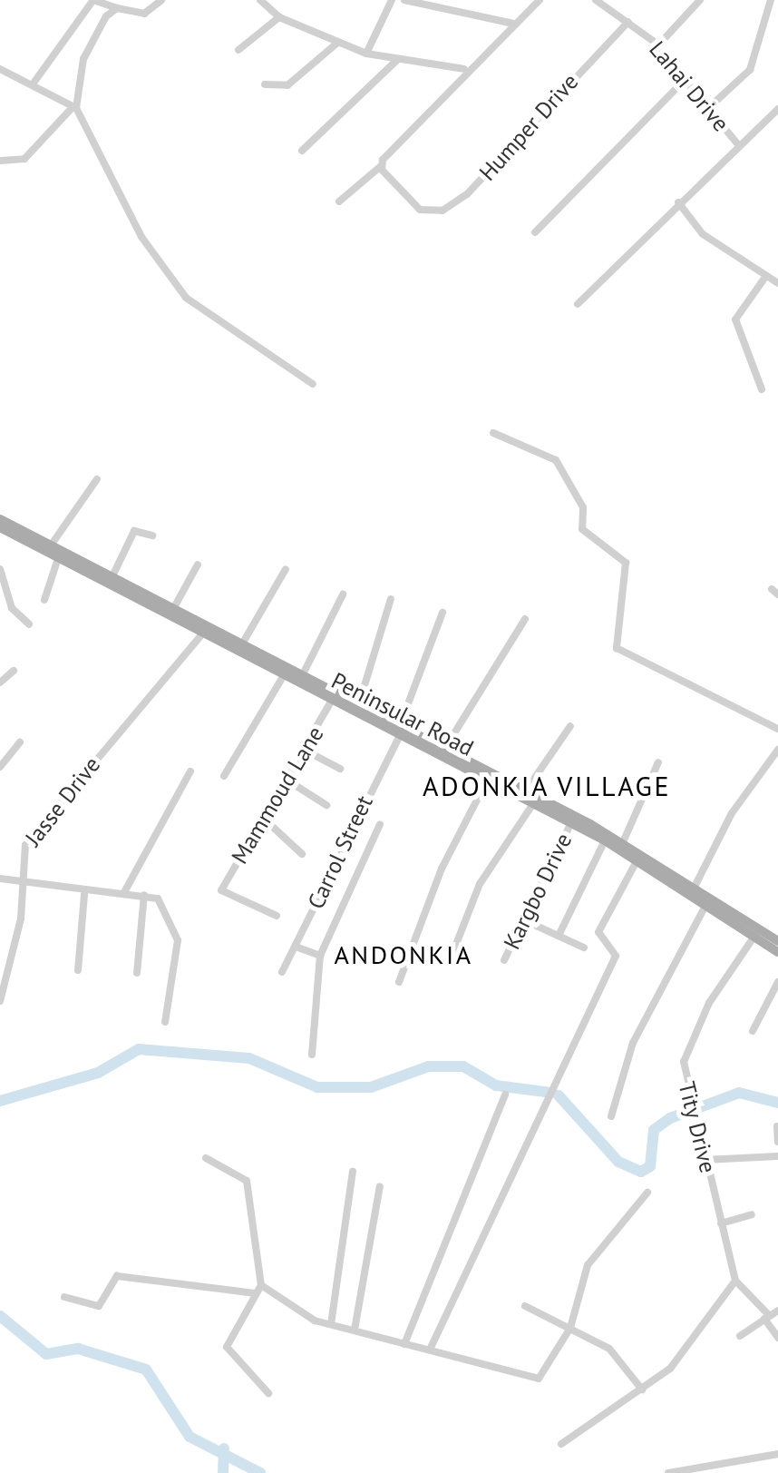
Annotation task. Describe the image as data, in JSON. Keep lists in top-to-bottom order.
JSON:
{
  "streets": {
    "main road": ["Peninsular Road"],
    "street": [
      "Lahai Drive",
      "Humper Drive",
      "Mammoud Lane",
      "Jasse Drive",
      "Carrol Street",
      "Kargbo Drive",
      "Tity Drive"
    ]
  },
  "crossings": [
    ["Lahai Drive", "Humper Drive"],
    ["Peninsular Road", "Mammoud Lane"],
    ["Peninsular Road", "Jasse Drive"],
    ["Peninsular Road", "Carrol Street"],
    ["Peninsular Road", "Kargbo Drive"],
    ["Peninsular Road", "Tity Drive"]
  ],
  "districts": ["ADONKIA VILLAGE", "ANDONKIA"]
}
